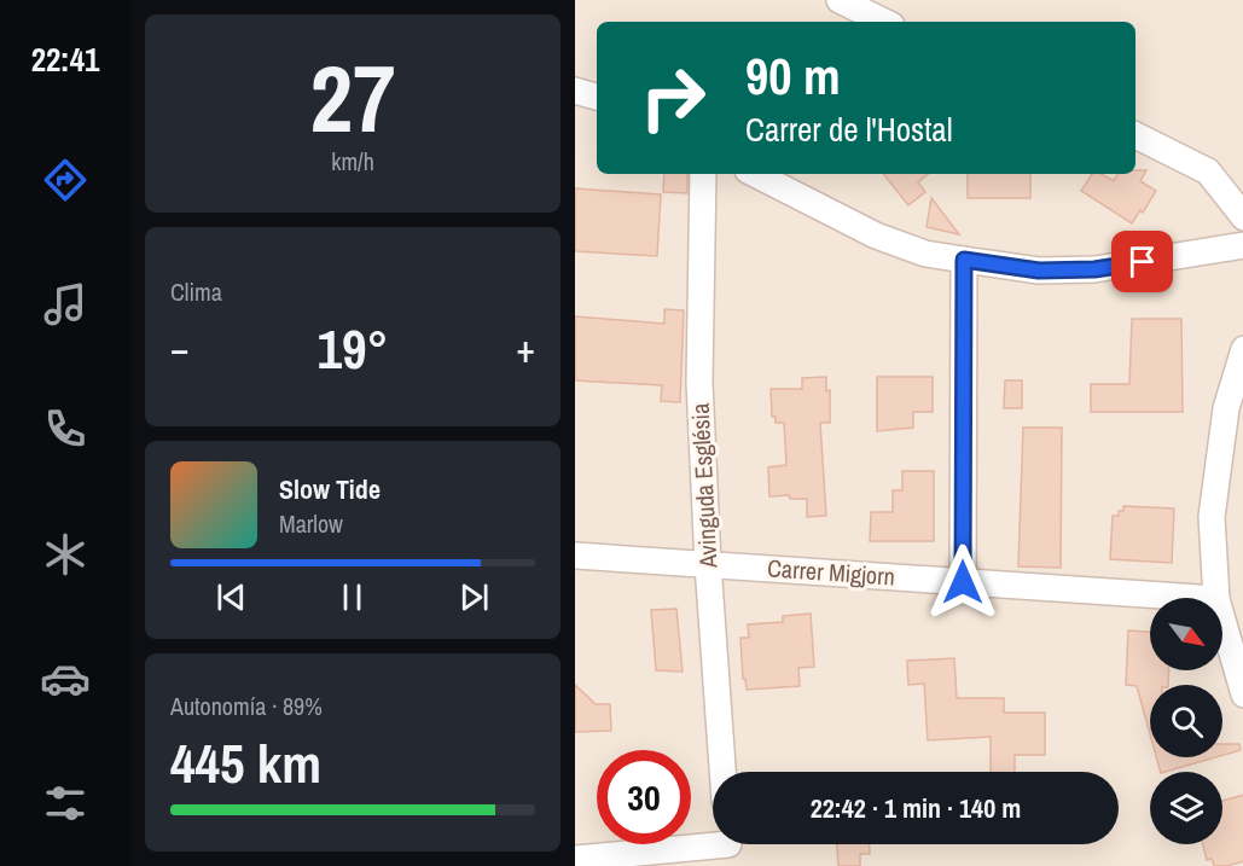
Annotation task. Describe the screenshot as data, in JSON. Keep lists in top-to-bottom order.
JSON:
{
  "streets": {
    "street": ["Avinguda Església", "Carrer Migjorn"]
  },
  "crossings": [
    ["Avinguda Església", "Carrer Migjorn"]
  ],
  "north": "bottom right",
  "page": {
    "tabs": "22:41",
    "tile": [
      ["27", "km/h"],
      "Clima",
      ["Autonomía · 89%", "445 km"]
    ],
    "turn": ["90 m", "Carrer de l'Hostal"],
    "heat": ["−", "19°", "+"],
    "song": ["Slow Tide", "Marlow"],
    "limit": "30",
    "trip": "22:42 · 1 min · 140 m"
  }
}
